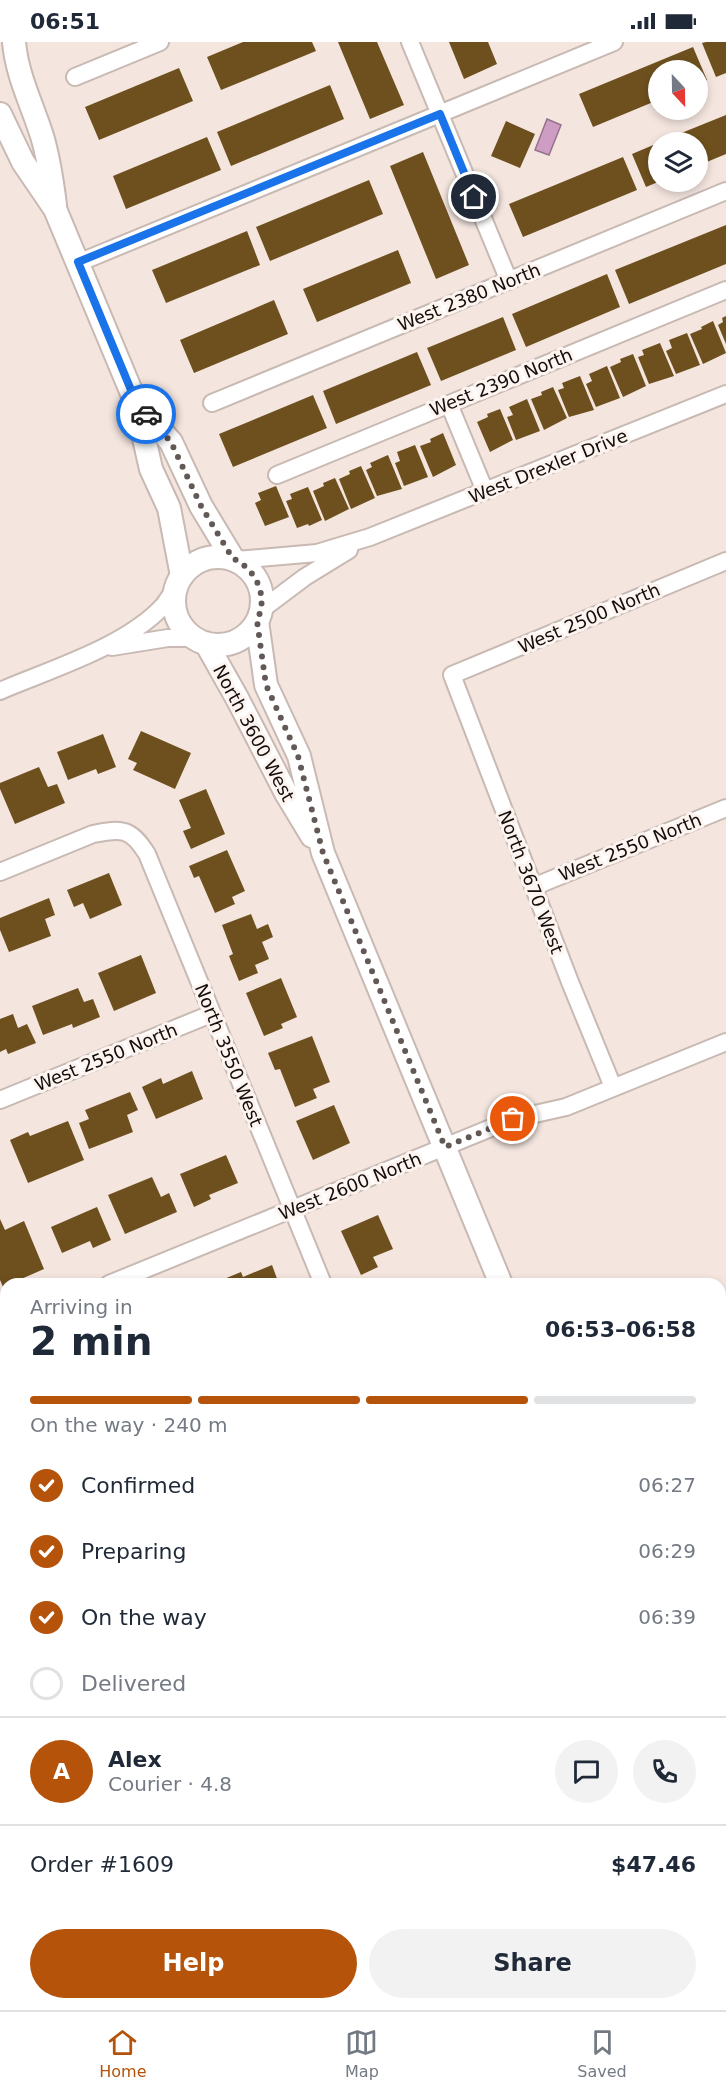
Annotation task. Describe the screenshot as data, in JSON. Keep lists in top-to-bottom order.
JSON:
{
  "streets": {
    "street": [
      "West 2380 North",
      "West 2390 North",
      "West Drexler Drive",
      "West 2500 North",
      "North 3600 West",
      "West 2550 North",
      "North 3670 West",
      "North 3550 West",
      "West 2600 North"
    ]
  },
  "crossings": [
    ["West Drexler Drive", "North 3600 West"],
    ["West 2500 North", "North 3670 West"],
    ["North 3600 West", "West 2600 North"],
    ["West 2550 North", "North 3670 West"],
    ["West 2550 North", "North 3550 West"],
    ["North 3670 West", "West 2600 North"],
    ["North 3550 West", "West 2600 North"]
  ],
  "north": "bottom",
  "page": {
    "status": "06:51",
    "heading": ["2 min", "Arriving in", "06:53–06:58"],
    "panel": [
      "Alex",
      "Courier · 4.8",
      "Order #1609",
      "$47.46"
    ],
    "bar": "On the way · 240 m",
    "list": [
      ["Confirmed", "06:27"],
      ["Preparing", "06:29"],
      ["On the way", "06:39"],
      "Delivered"
    ],
    "round": "A",
    "buttons": ["Help", "Share"],
    "tabs": ["Home", "Map", "Saved"]
  }
}
